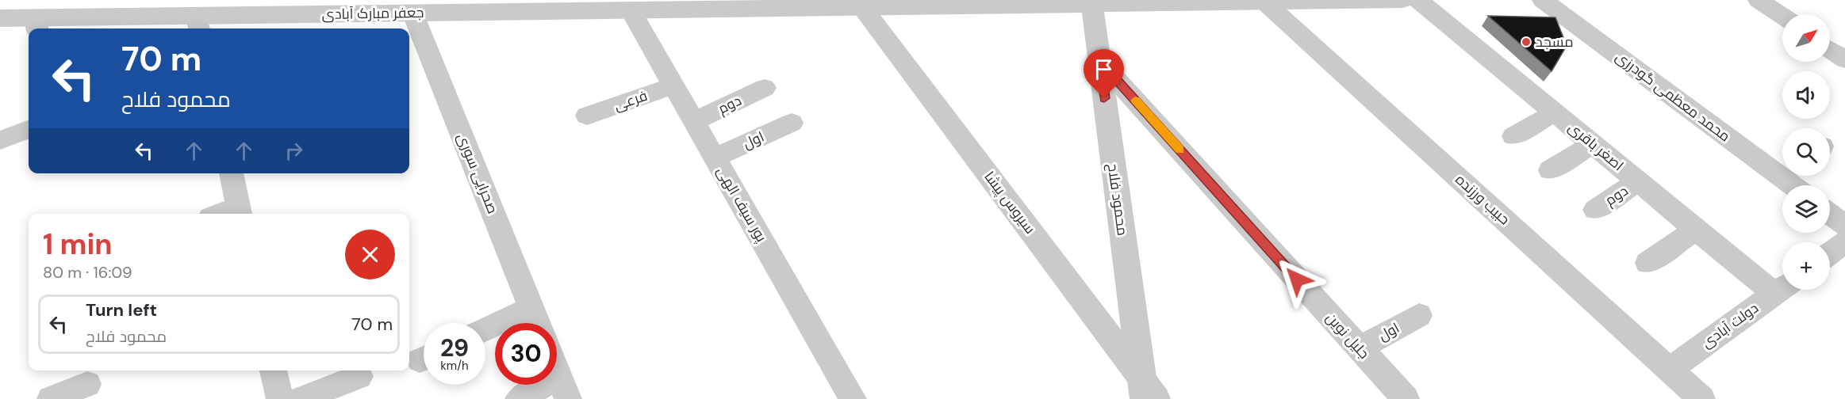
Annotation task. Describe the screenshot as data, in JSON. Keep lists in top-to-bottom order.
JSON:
{
  "streets": {
    "street": [
      "جعفر مبارک آبادی",
      "محمد معظمی گودرزی",
      "فرعی",
      "دوم",
      "اول",
      "اصغر باقری",
      "صحرایی سوری",
      "محمود فلاح",
      "حبیب ورزنده",
      "سیروس پیشا",
      "پور سیف الهی",
      "دولت آبادی",
      "جلیل نوین"
    ]
  },
  "crossings": [
    ["جعفر مبارک آبادی", "صحرایی سوری"],
    ["جعفر مبارک آبادی", "محمود فلاح"],
    ["جعفر مبارک آبادی", "حبیب ورزنده"],
    ["جعفر مبارک آبادی", "سیروس پیشا"],
    ["جعفر مبارک آبادی", "پور سیف الهی"],
    ["فرعی", "پور سیف الهی"],
    ["دوم", "اصغر باقری"],
    ["دوم", "پور سیف الهی"],
    ["اول", "پور سیف الهی"],
    ["اول", "جلیل نوین"],
    ["اصغر باقری", "دولت آبادی"],
    ["محمود فلاح", "سیروس پیشا"],
    ["محمود فلاح", "جلیل نوین"],
    ["حبیب ورزنده", "دولت آبادی"]
  ],
  "places": ["مسجد"],
  "north": "top right",
  "page": {
    "map_buttons": "+",
    "turn": ["70 m", "محمود فلاح"],
    "heading": ["1 min", "80 m · 16:09"],
    "list": [
      {
        "name": "Turn left",
        "note": "محمود فلاح",
        "value": "70 m"
      }
    ],
    "speed": "29 km/h",
    "limit": "30"
  }
}
